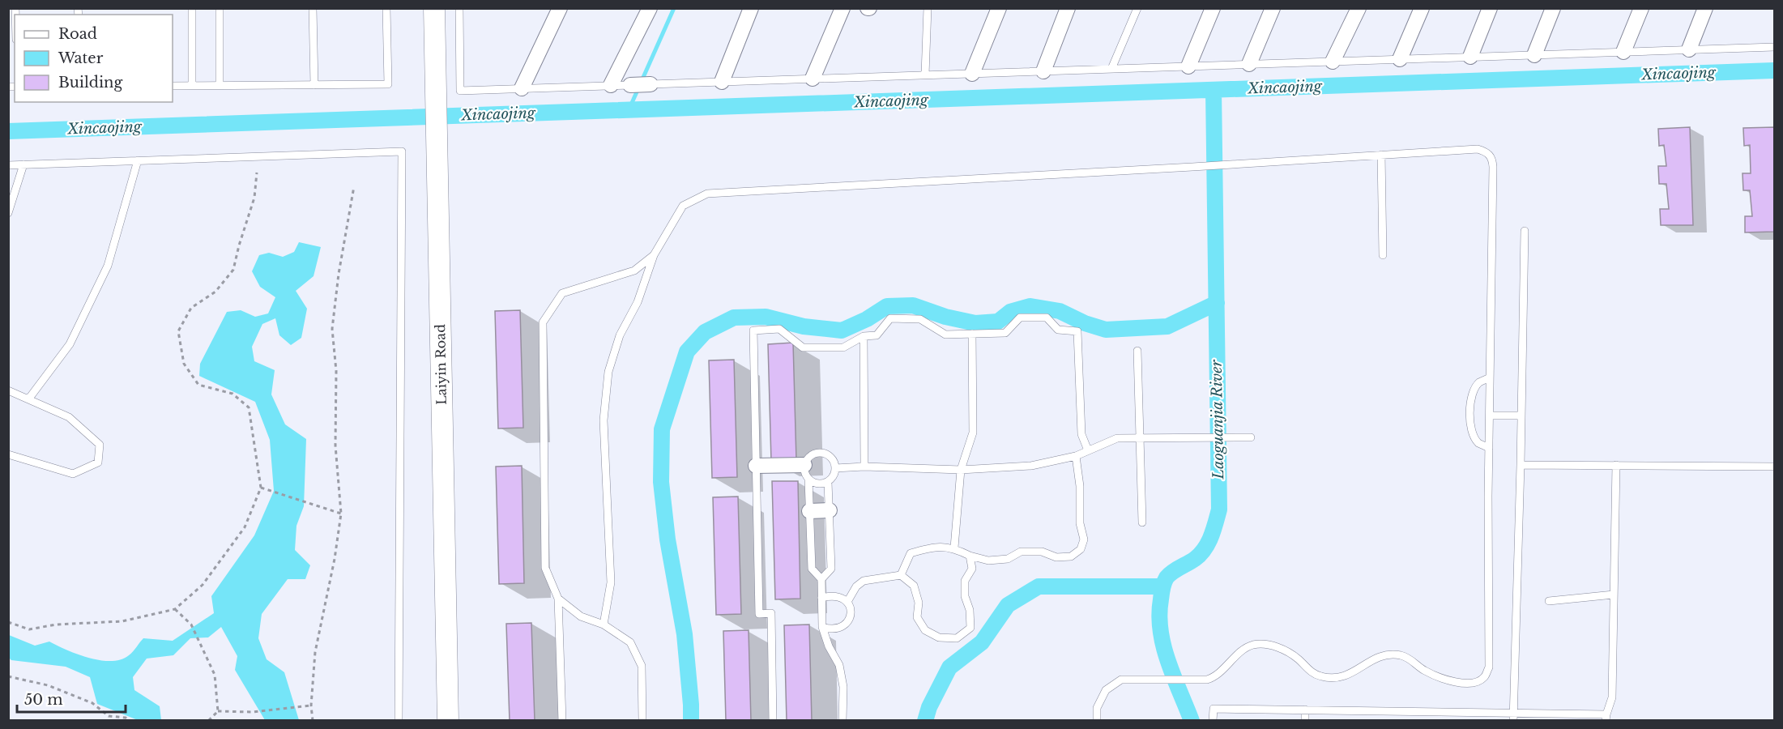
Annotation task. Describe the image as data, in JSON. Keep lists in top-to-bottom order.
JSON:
{
  "streets": {
    "street": ["Laiyin Road"]
  },
  "water": ["Xincaojing", "Laoguanjia River"],
  "legend": ["Road", "Water", "Building"],
  "scale_bar": "50 m"
}
